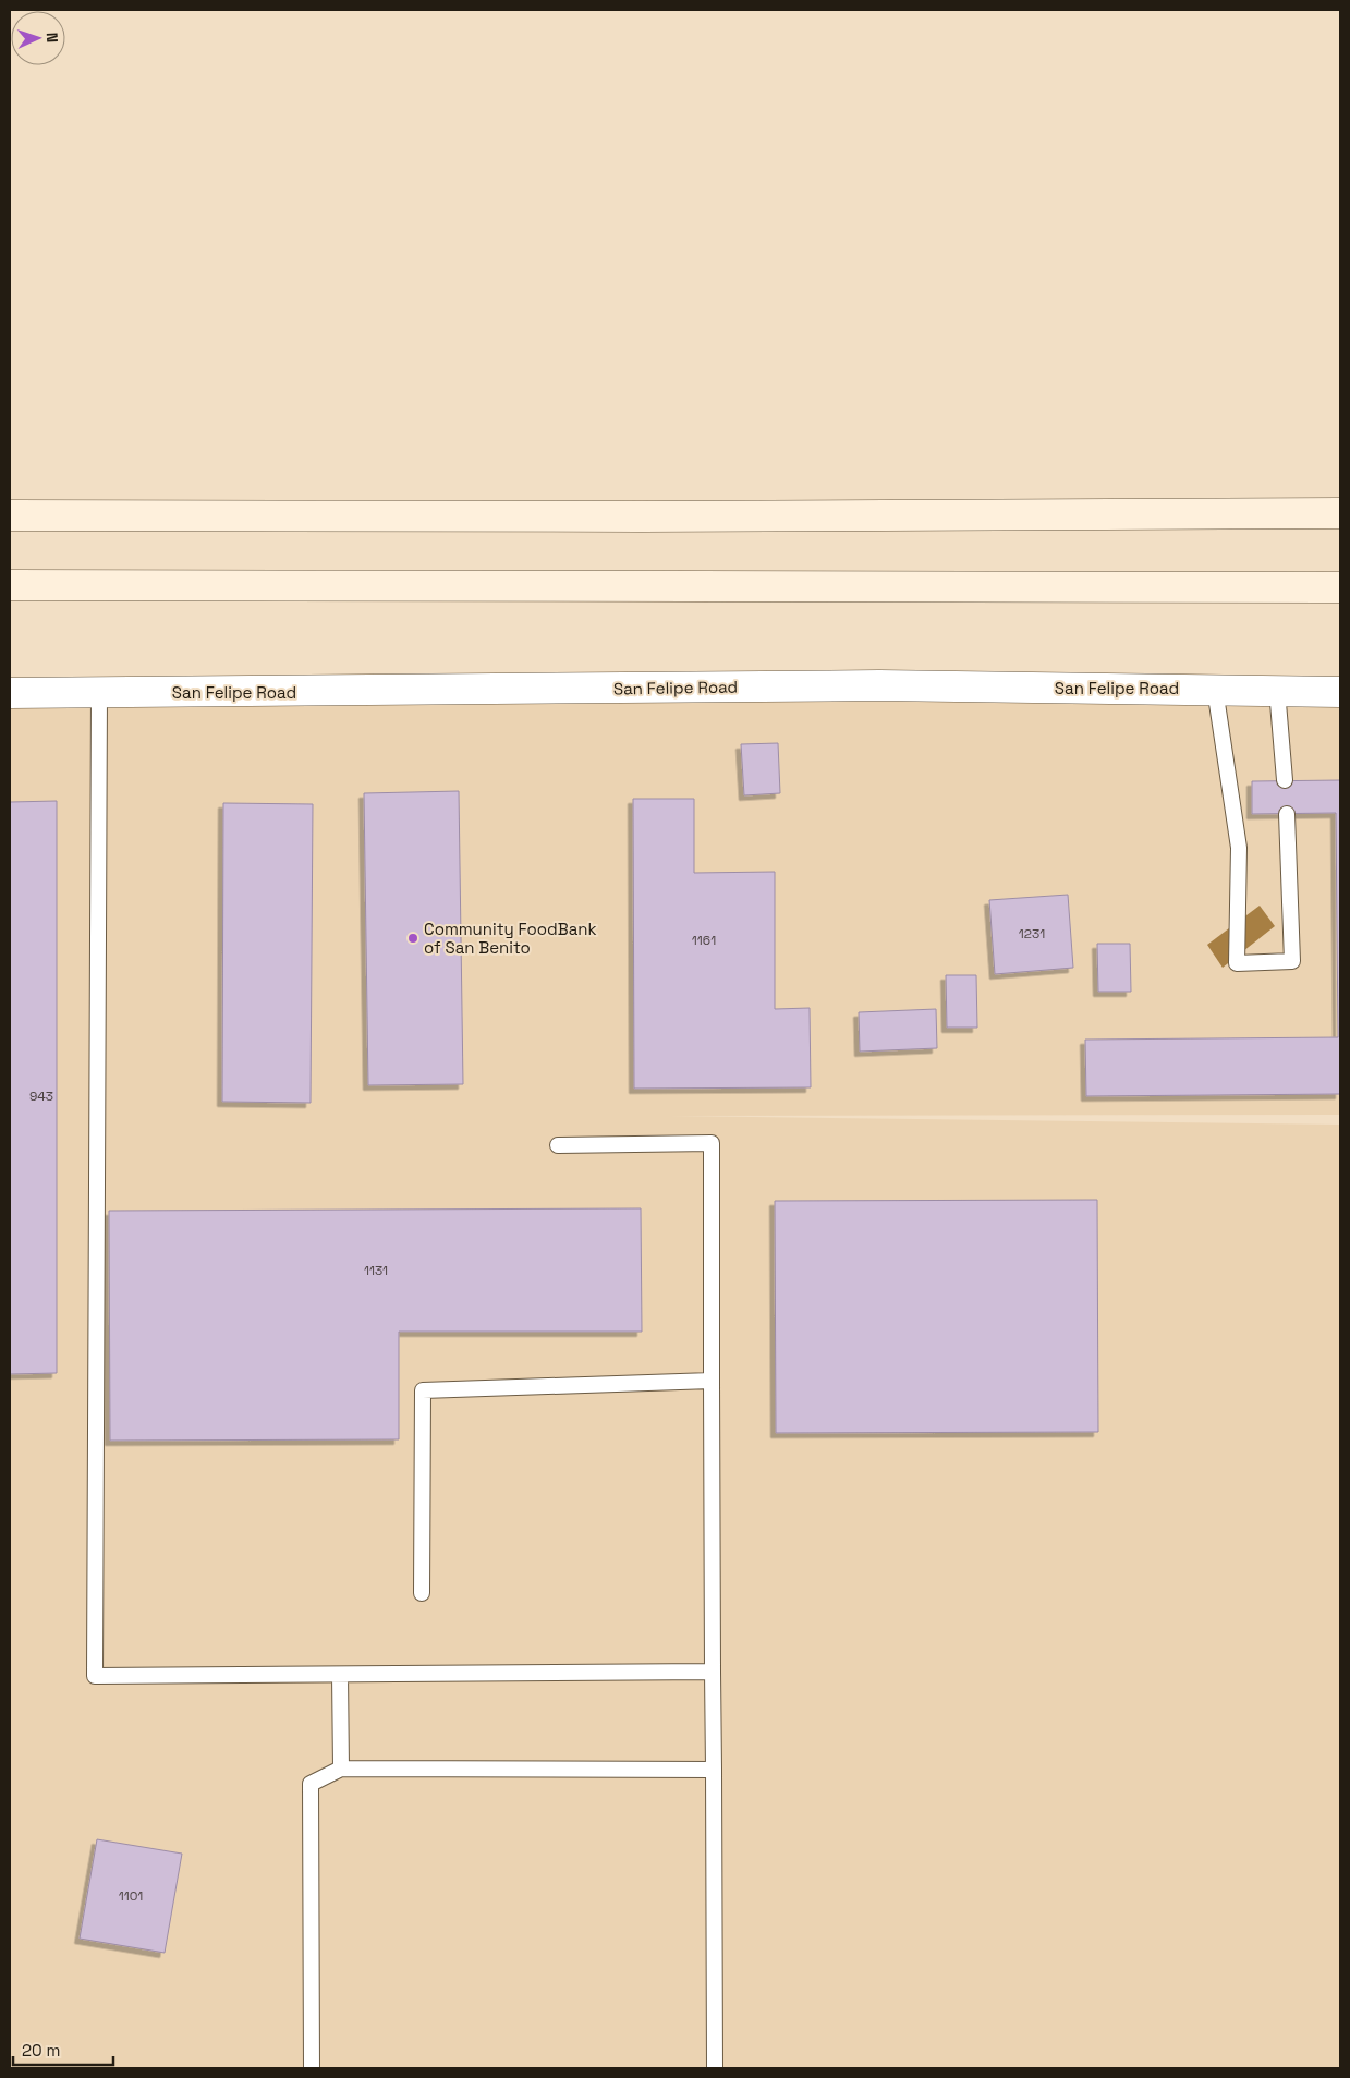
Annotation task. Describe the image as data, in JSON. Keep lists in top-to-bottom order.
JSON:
{
  "streets": {
    "street": ["San Felipe Road"]
  },
  "places": ["Community FoodBank of San Benito"],
  "house_numbers": [
    "1231",
    "1161",
    "943",
    "1131",
    "1101"
  ],
  "scale_bar": "20 m",
  "north": "right"
}
